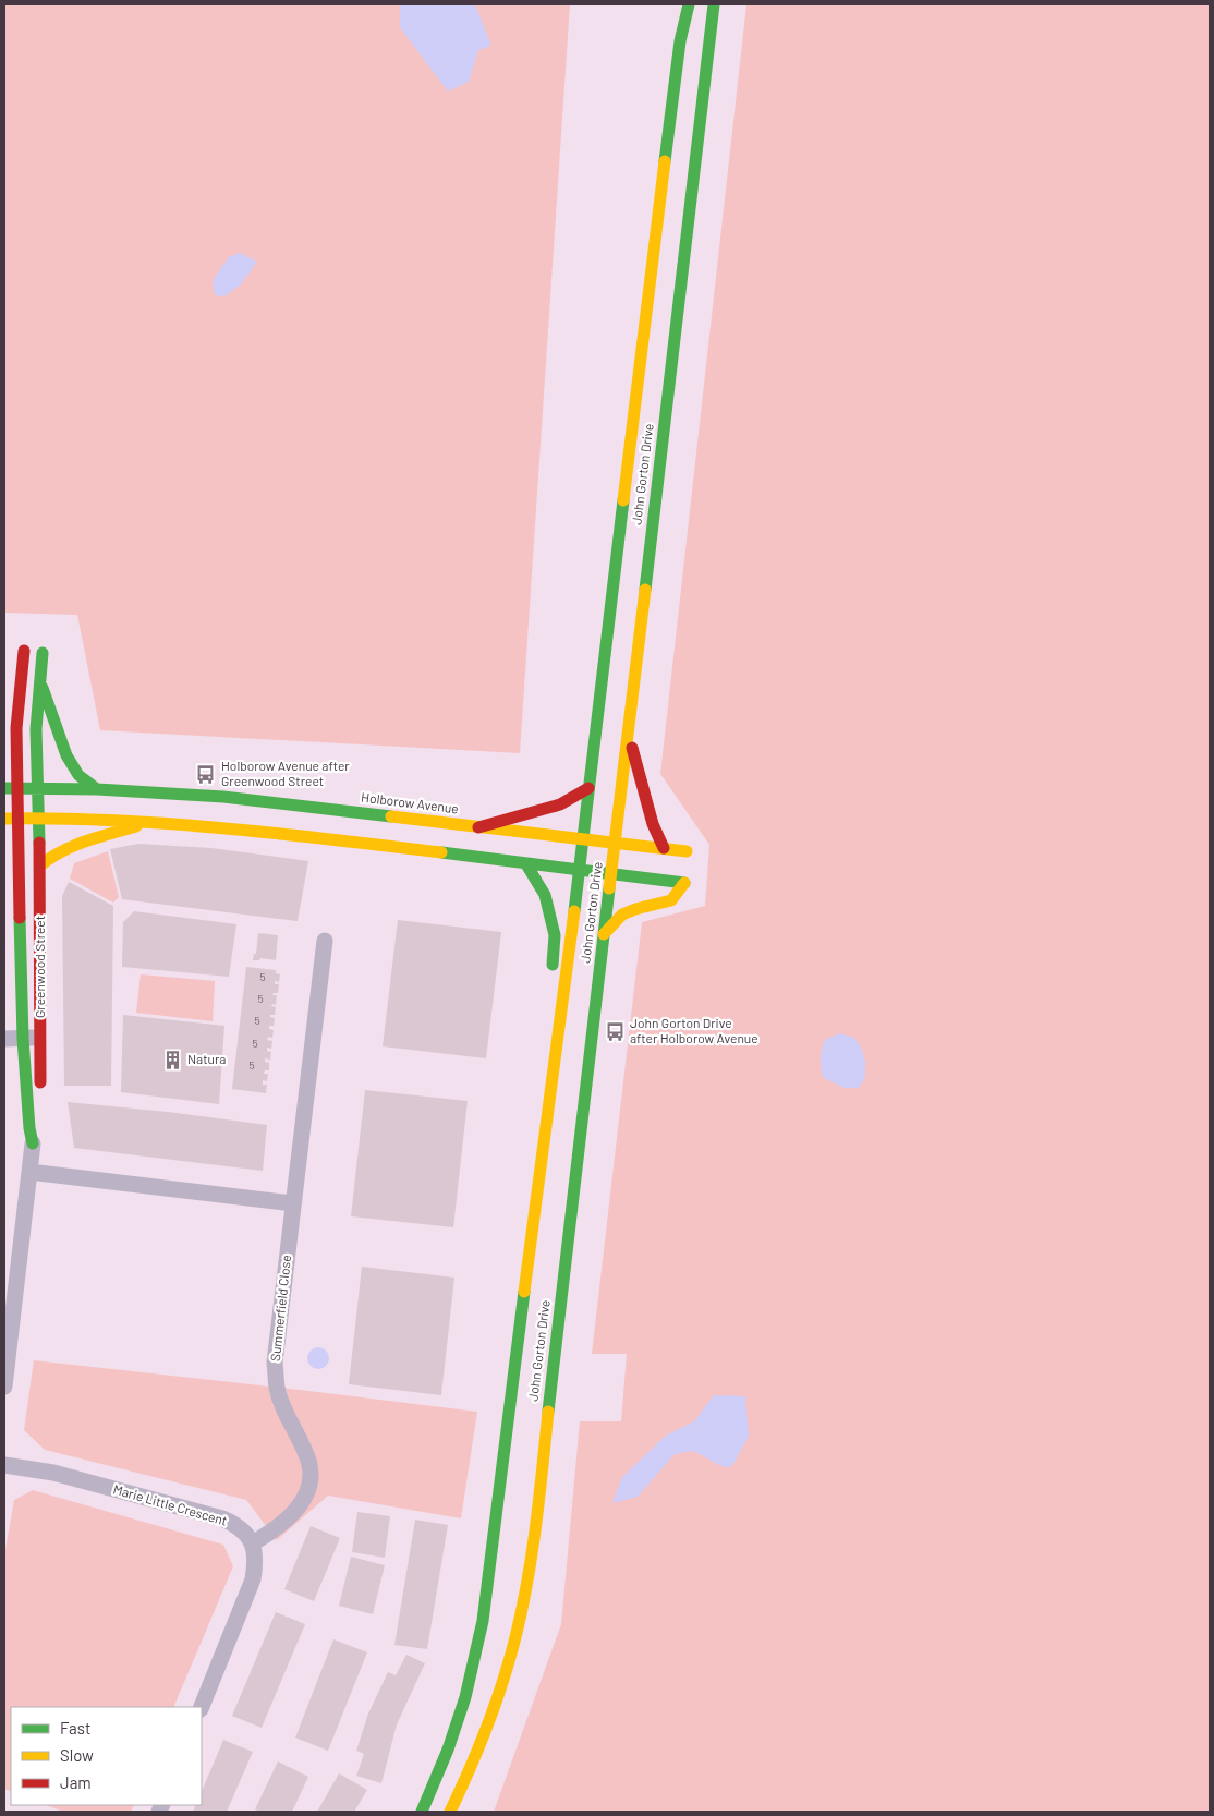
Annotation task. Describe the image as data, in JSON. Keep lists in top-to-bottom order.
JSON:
{
  "streets": {
    "main road": ["John Gorton Drive", "Holborow Avenue", "Greenwood Street"],
    "street": ["Summerfield Close", "Marie Little Crescent"]
  },
  "crossings": [
    ["John Gorton Drive", "Holborow Avenue"],
    ["Holborow Avenue", "Greenwood Street"],
    ["Summerfield Close", "Marie Little Crescent"]
  ],
  "places": {
    "bus stop": ["Holborow Avenue after Greenwood Street", "John Gorton Drive after Holborow Avenue"],
    "building": ["Natura"]
  },
  "house_numbers": [
    "5",
    "5",
    "5",
    "5",
    "5"
  ],
  "legend": ["Fast", "Slow", "Jam"]
}
